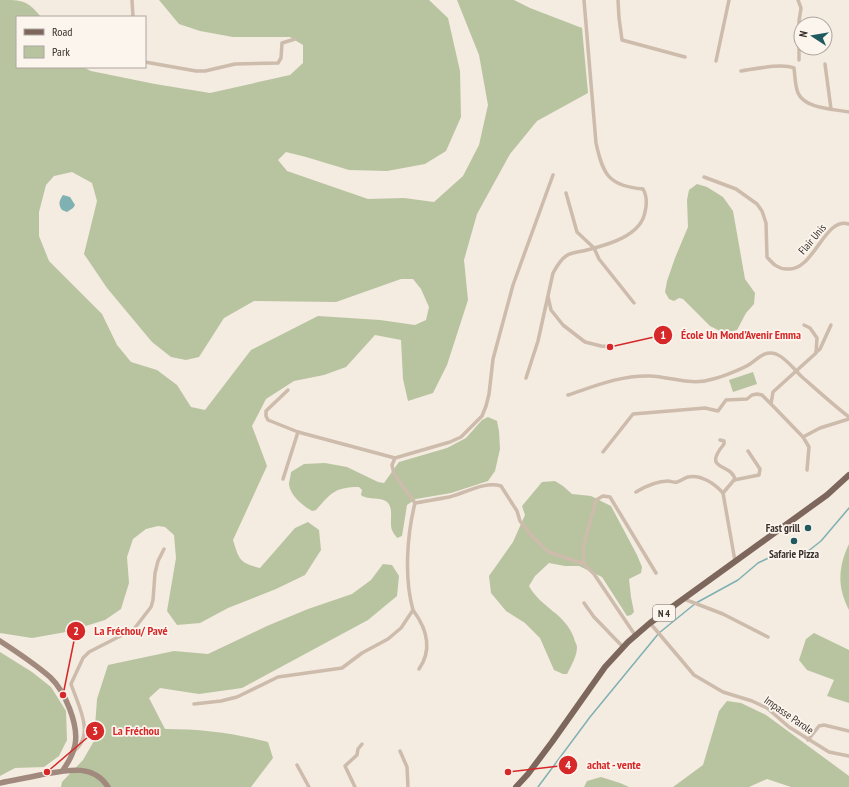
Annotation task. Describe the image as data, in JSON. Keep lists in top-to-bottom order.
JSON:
{
  "streets": {
    "main road": ["N 4"],
    "street": ["Flair Unis", "Impasse Parole"]
  },
  "crossings": [
    ["N 4", "Impasse Parole"]
  ],
  "places": [
    "École Un Mond'Avenir Emma",
    "Fast grill",
    "Safarie Pizza",
    "La Fréchou/ Pavé",
    "La Fréchou",
    "achat - vente"
  ],
  "legend": ["Road", "Park"],
  "north": "left"
}
